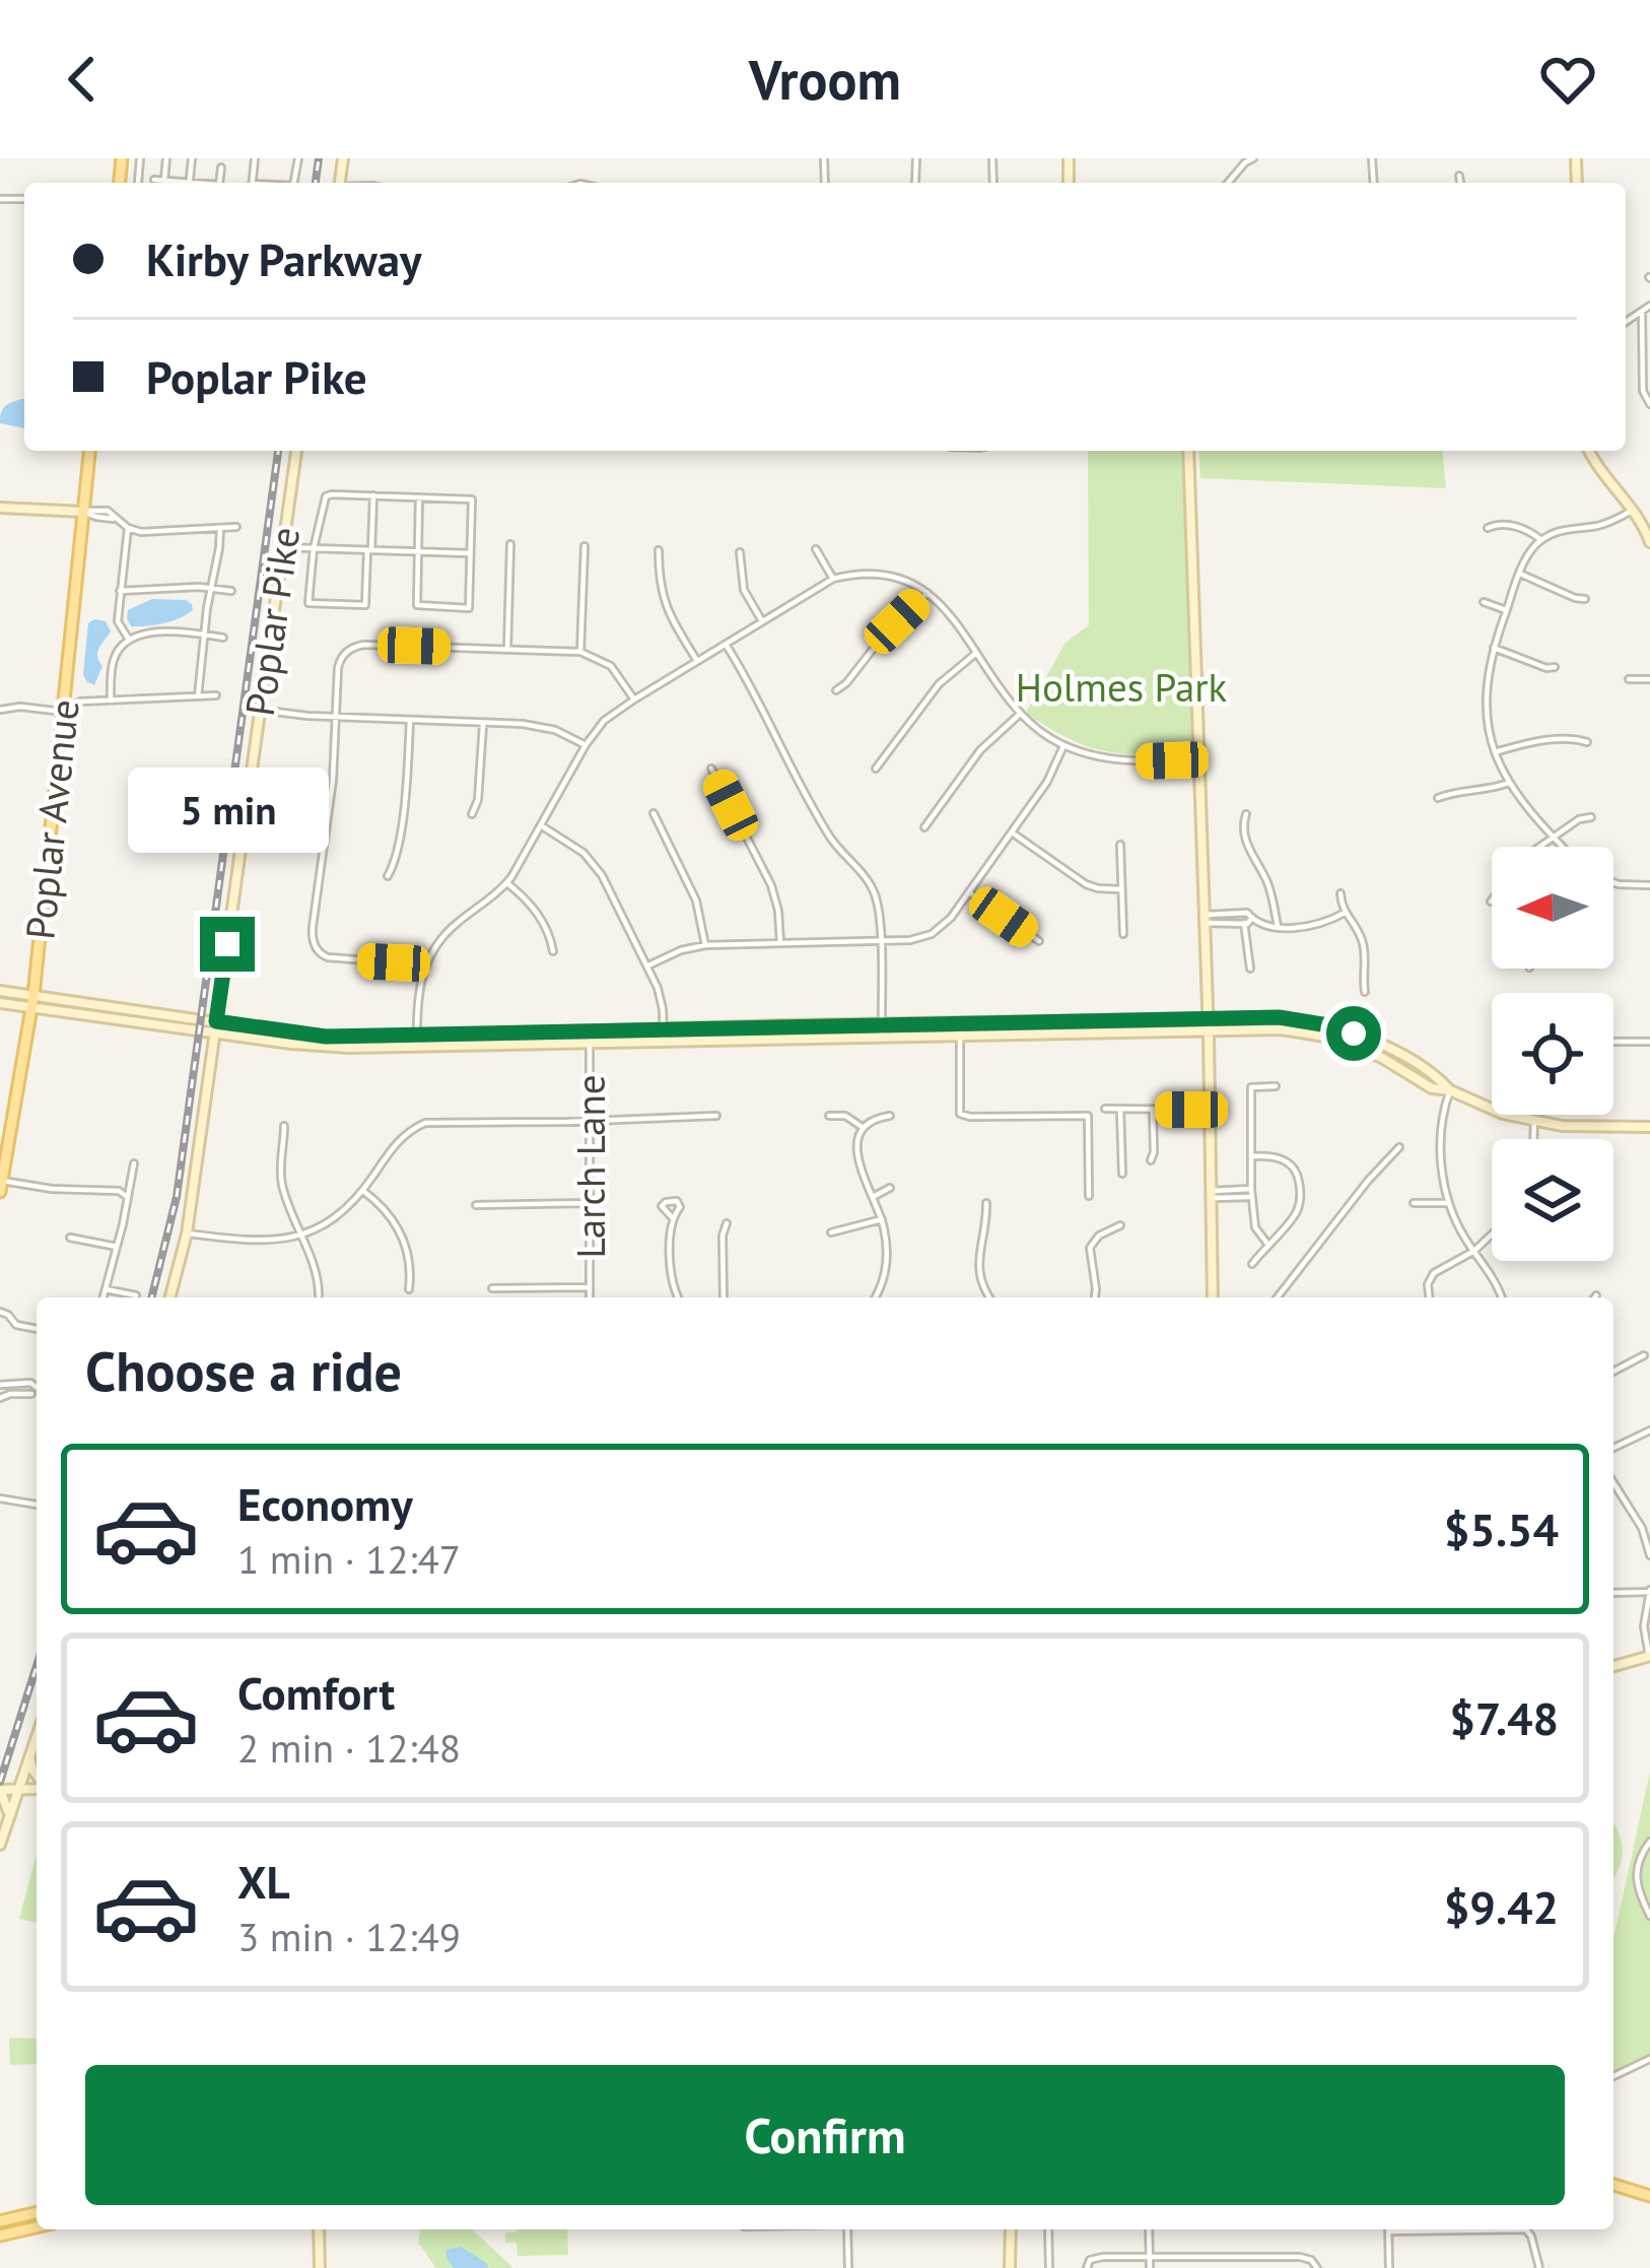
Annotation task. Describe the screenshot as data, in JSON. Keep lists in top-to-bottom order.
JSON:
{
  "streets": {
    "main road": ["Poplar Pike", "Poplar Avenue"],
    "street": ["Larch Lane"]
  },
  "parks": ["Holmes Park"],
  "north": "left",
  "page": {
    "header": "Vroom",
    "banner": ["Kirby Parkway", "Poplar Pike"],
    "bubble": "5 min",
    "heading": "Choose a ride",
    "list": [
      {
        "name": "Economy",
        "note": "1 min · 12:47",
        "value": "$5.54"
      },
      {
        "name": "Comfort",
        "note": "2 min · 12:48",
        "value": "$7.48"
      },
      {
        "name": "XL",
        "note": "3 min · 12:49",
        "value": "$9.42"
      }
    ],
    "buttons": "Confirm"
  }
}
